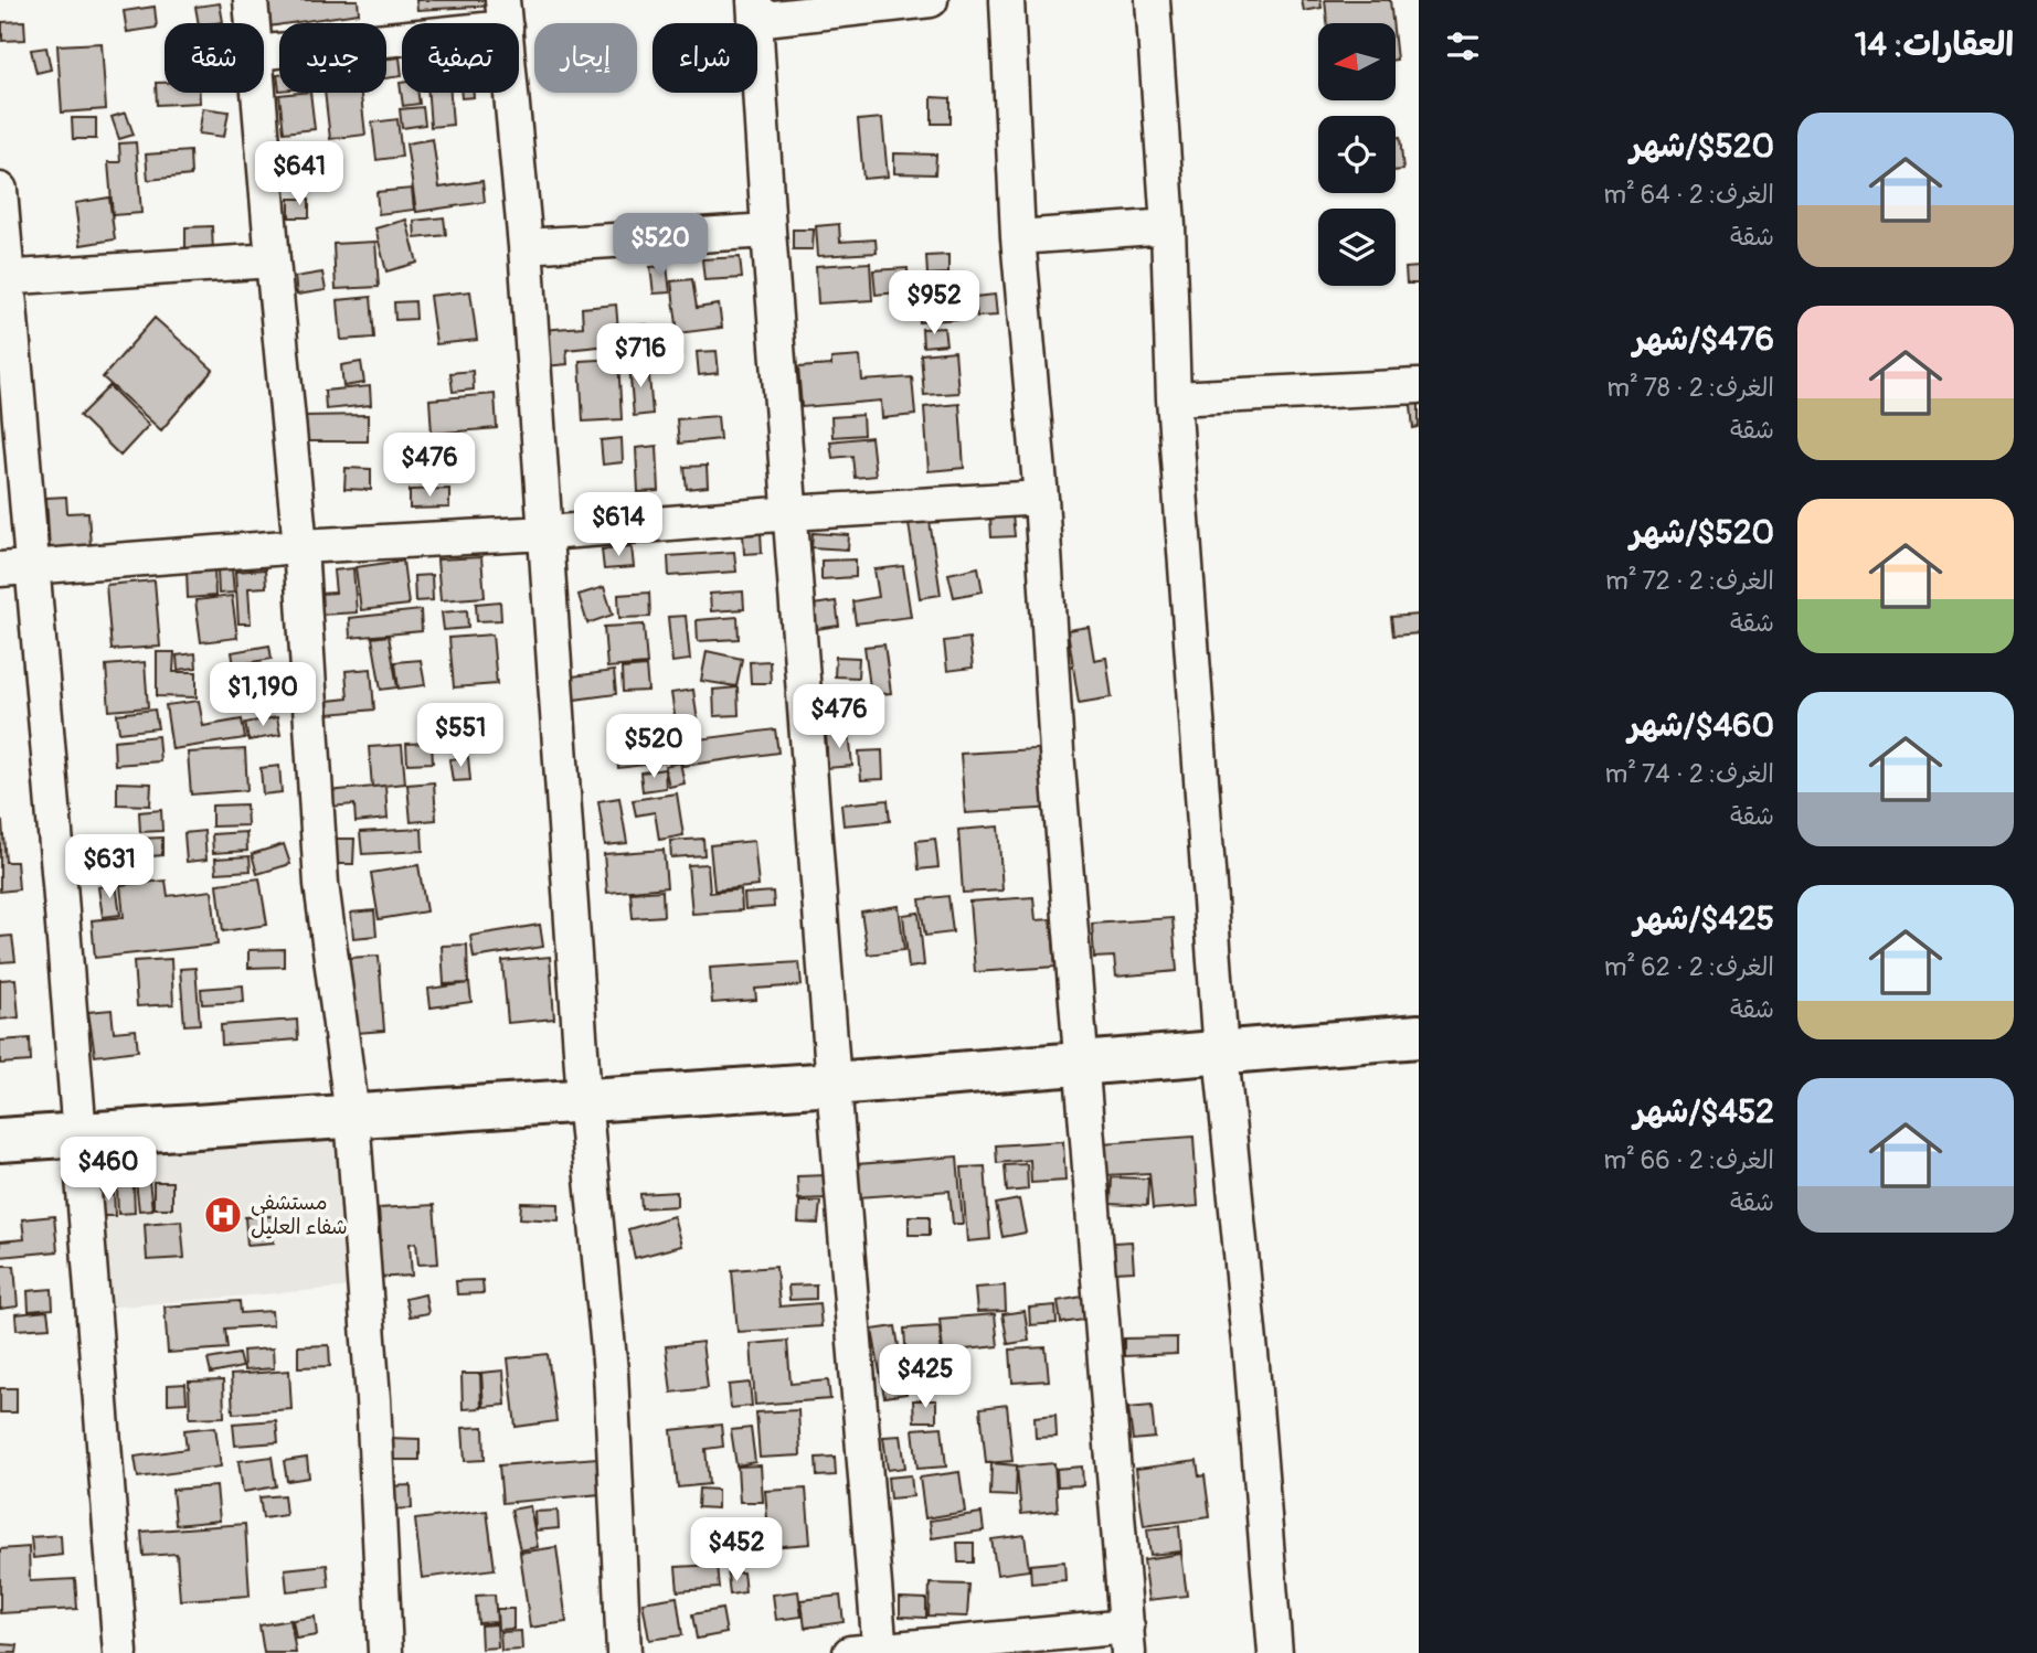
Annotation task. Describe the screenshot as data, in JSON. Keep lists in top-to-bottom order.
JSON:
{
  "places": {
    "hospital": ["مستشفى شفاء العليل"]
  },
  "north": "left",
  "page": {
    "heading": "العقارات: 14",
    "chip": [
      "شراء",
      "إيجار",
      "تصفية",
      "جديد",
      "شقة"
    ],
    "list": [
      {
        "name": "$520/شهر",
        "note": "الغرف: 2 · 64 m² · شقة"
      },
      {
        "name": "$476/شهر",
        "note": "الغرف: 2 · 78 m² · شقة"
      },
      {
        "name": "$520/شهر",
        "note": "الغرف: 2 · 72 m² · شقة"
      },
      {
        "name": "$460/شهر",
        "note": "الغرف: 2 · 74 m² · شقة"
      },
      {
        "name": "$425/شهر",
        "note": "الغرف: 2 · 62 m² · شقة"
      },
      {
        "name": "$452/شهر",
        "note": "الغرف: 2 · 66 m² · شقة"
      }
    ],
    "price": [
      "$641",
      "$520",
      "$952",
      "$716",
      "$476",
      "$614",
      "$1,190",
      "$476",
      "$551",
      "$520",
      "$631",
      "$460",
      "$425",
      "$452"
    ]
  }
}
